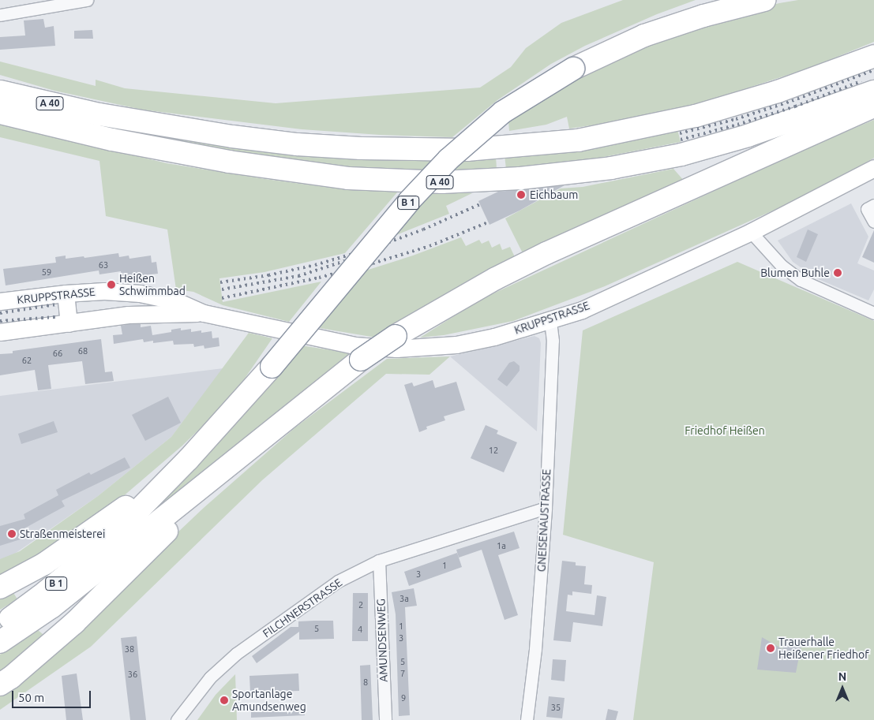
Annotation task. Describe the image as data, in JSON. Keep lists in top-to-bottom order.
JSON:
{
  "streets": {
    "highway": ["A 40", "B 1"],
    "street": [
      "KRUPPSTRASSE",
      "GNEISENAUSTRASSE",
      "FILCHNERSTRASSE",
      "AMUNDSENWEG"
    ]
  },
  "crossings": [
    ["KRUPPSTRASSE", "GNEISENAUSTRASSE"],
    ["GNEISENAUSTRASSE", "FILCHNERSTRASSE"],
    ["FILCHNERSTRASSE", "AMUNDSENWEG"]
  ],
  "parks": ["Friedhof Heißen"],
  "places": [
    "Eichbaum",
    "Blumen Buhle",
    "Heißen Schwimmbad",
    "Straßenmeisterei",
    "Trauerhalle Heißener Friedhof",
    "Sportanlage Amundsenweg"
  ],
  "house_numbers": [
    "63",
    "59",
    "68",
    "66",
    "62",
    "12",
    "1a",
    "1",
    "3",
    "3a",
    "2",
    "1",
    "5",
    "4",
    "3",
    "38",
    "5",
    "7",
    "36",
    "8",
    "9",
    "35"
  ],
  "scale_bar": "50 m",
  "north": "top"
}
